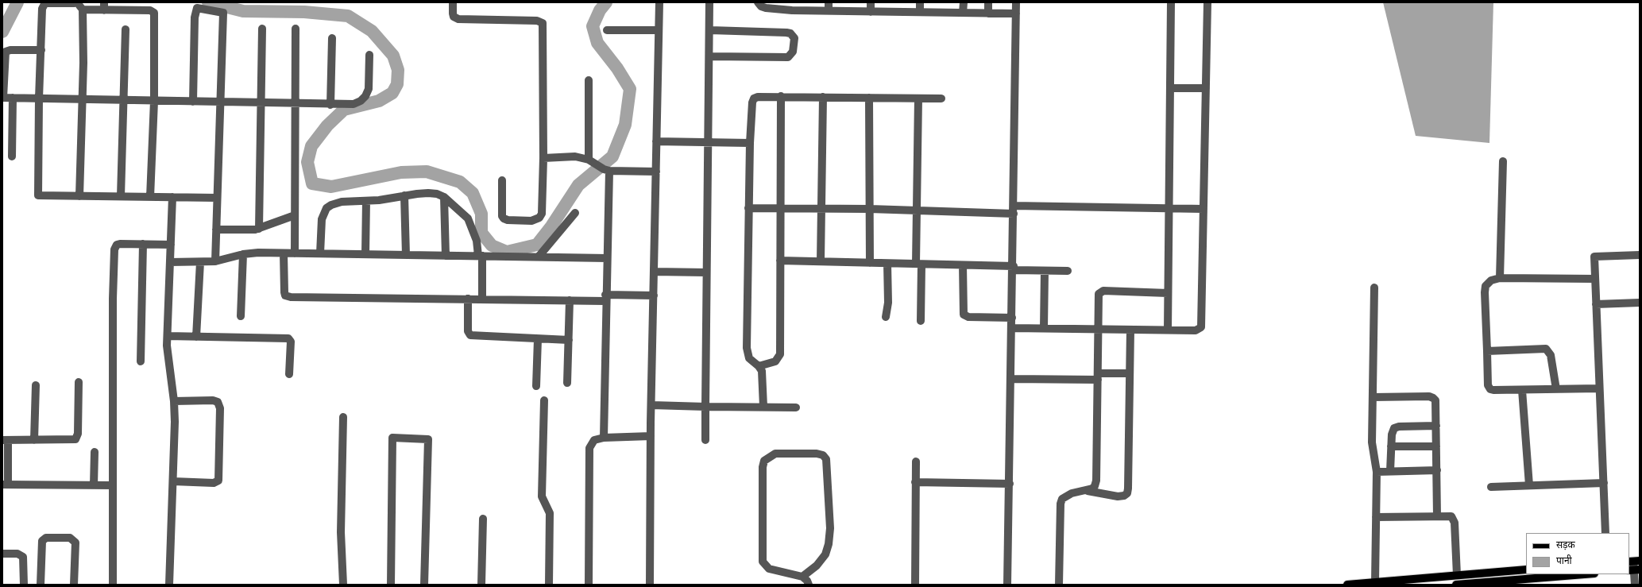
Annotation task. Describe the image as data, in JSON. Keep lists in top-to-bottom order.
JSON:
{
  "legend": ["सड़क", "पानी"]
}
